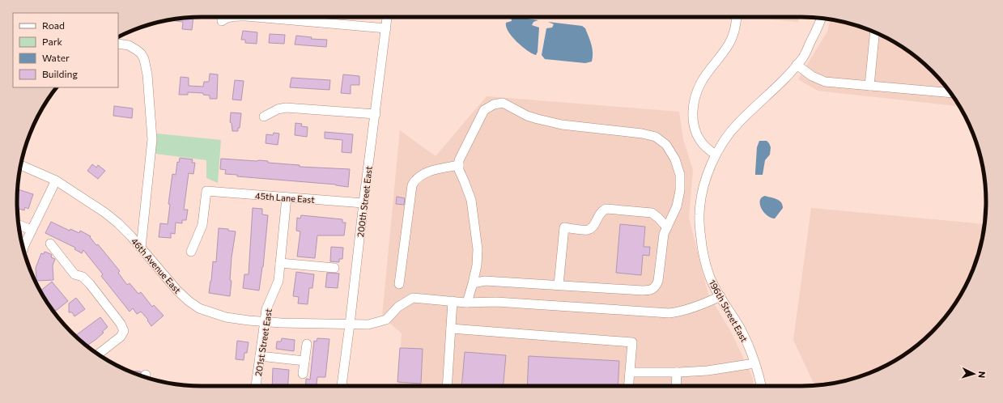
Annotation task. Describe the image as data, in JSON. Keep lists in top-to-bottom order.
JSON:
{
  "streets": {
    "street": [
      "45th Lane East",
      "200th Street East",
      "46th Avenue East",
      "196th Street East",
      "201st Street East"
    ]
  },
  "crossings": [
    ["45th Lane East", "200th Street East"],
    ["45th Lane East", "201st Street East"],
    ["200th Street East", "46th Avenue East"],
    ["46th Avenue East", "196th Street East"],
    ["46th Avenue East", "201st Street East"]
  ],
  "legend": [
    "Road",
    "Park",
    "Water",
    "Building"
  ],
  "north": "right"
}
